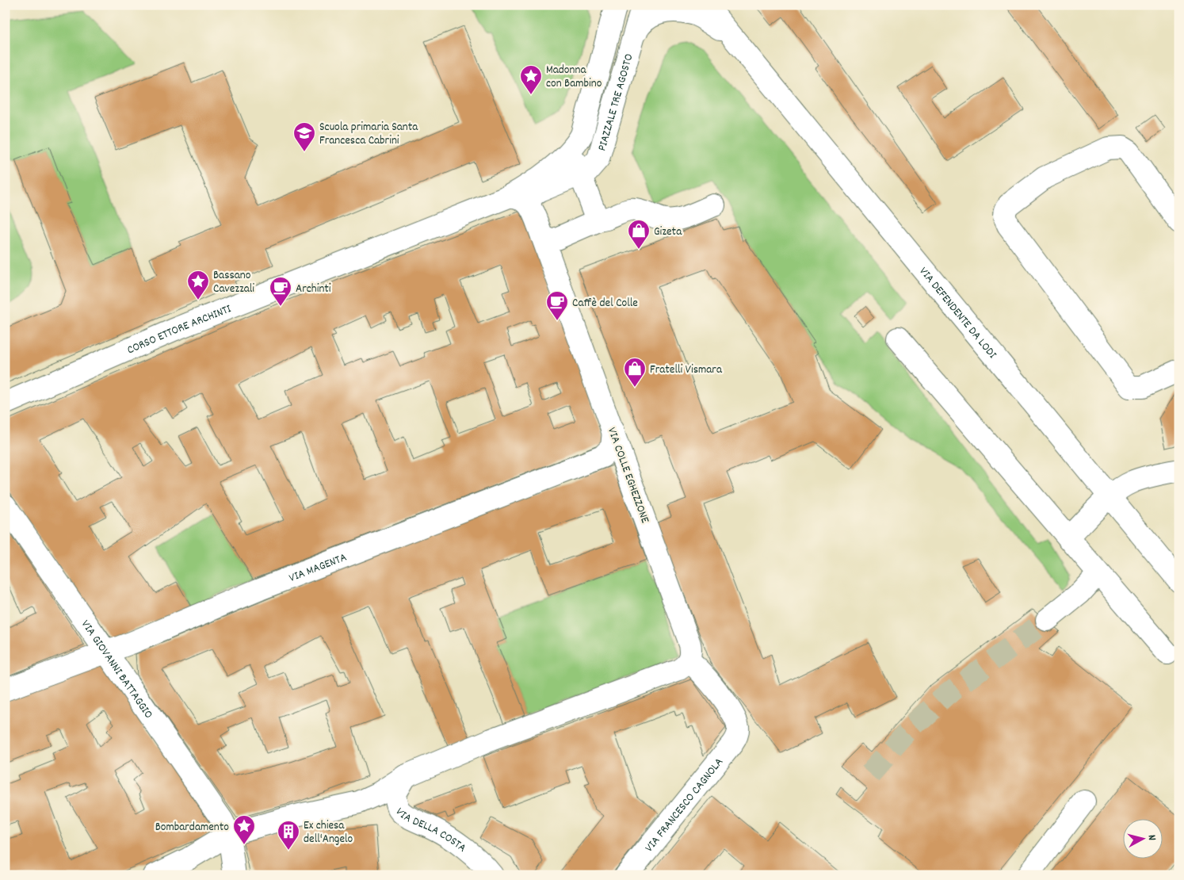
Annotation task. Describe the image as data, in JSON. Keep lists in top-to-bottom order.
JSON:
{
  "streets": {
    "street": [
      "PIAZZALE TRE AGOSTO",
      "VIA DEFENDENTE DA LODI",
      "CORSO ETTORE ARCHINTI",
      "VIA COLLE EGHEZZONE",
      "VIA MAGENTA",
      "VIA GIOVANNI BATTAGGIO",
      "VIA FRANCESCO CAGNOLA",
      "VIA DELLA COSTA"
    ]
  },
  "crossings": [
    ["PIAZZALE TRE AGOSTO", "CORSO ETTORE ARCHINTI"],
    ["PIAZZALE TRE AGOSTO", "VIA COLLE EGHEZZONE"],
    ["VIA COLLE EGHEZZONE", "VIA MAGENTA"],
    ["VIA COLLE EGHEZZONE", "VIA FRANCESCO CAGNOLA"],
    ["VIA MAGENTA", "VIA GIOVANNI BATTAGGIO"]
  ],
  "places": {
    "place": ["Madonna con Bambino", "Bassano Cavezzali", "Bombardamento"],
    "school or university": ["Scuola primaria Santa Francesca Cabrini"],
    "shop": ["Gizeta", "Fratelli Vismara"],
    "cafe": ["Archinti", "Caffè del Colle"],
    "building": ["Ex chiesa dell'Angelo"]
  },
  "north": "right"
}
